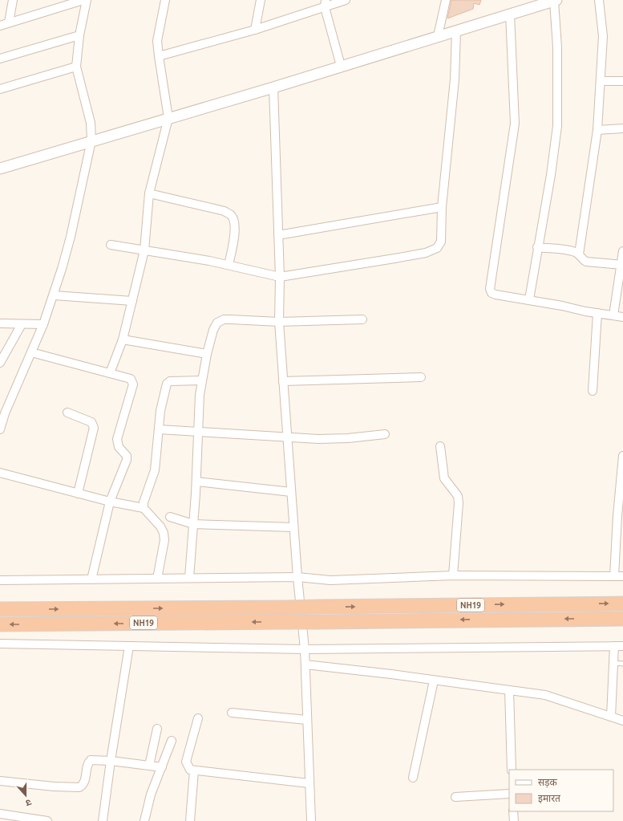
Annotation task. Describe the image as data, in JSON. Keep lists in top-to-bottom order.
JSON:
{
  "streets": {
    "highway": ["NH19"]
  },
  "legend": ["सड़क", "इमारत"],
  "north": "bottom"
}
